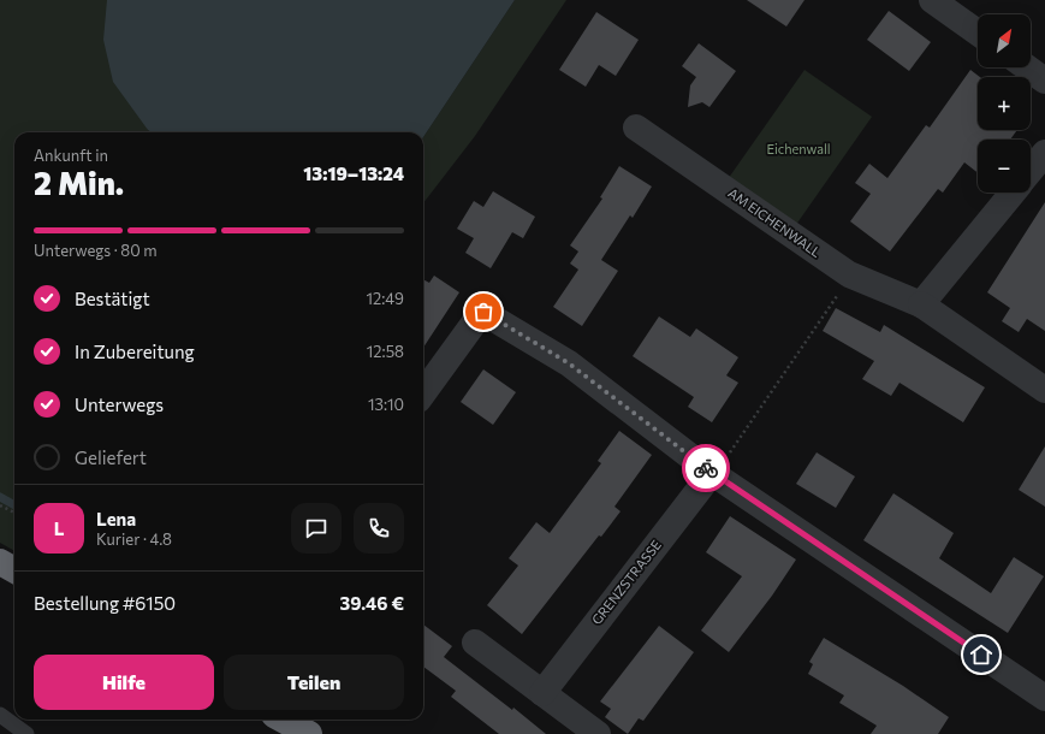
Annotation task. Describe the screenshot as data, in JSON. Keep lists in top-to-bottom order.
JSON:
{
  "streets": {
    "street": ["AM EICHENWALL", "GRENZSTRASSE"]
  },
  "parks": ["Eichenwall"],
  "north": "top right",
  "page": {
    "map_buttons": ["+", "−"],
    "heading": ["2 Min.", "Ankunft in", "13:19–13:24"],
    "panel": [
      "Lena",
      "Kurier · 4.8",
      "Bestellung #6150",
      "39.46 €"
    ],
    "bar": "Unterwegs · 80 m",
    "list": [
      ["Bestätigt", "12:49"],
      ["In Zubereitung", "12:58"],
      ["Unterwegs", "13:10"],
      "Geliefert"
    ],
    "round": "L",
    "buttons": ["Hilfe", "Teilen"]
  }
}
